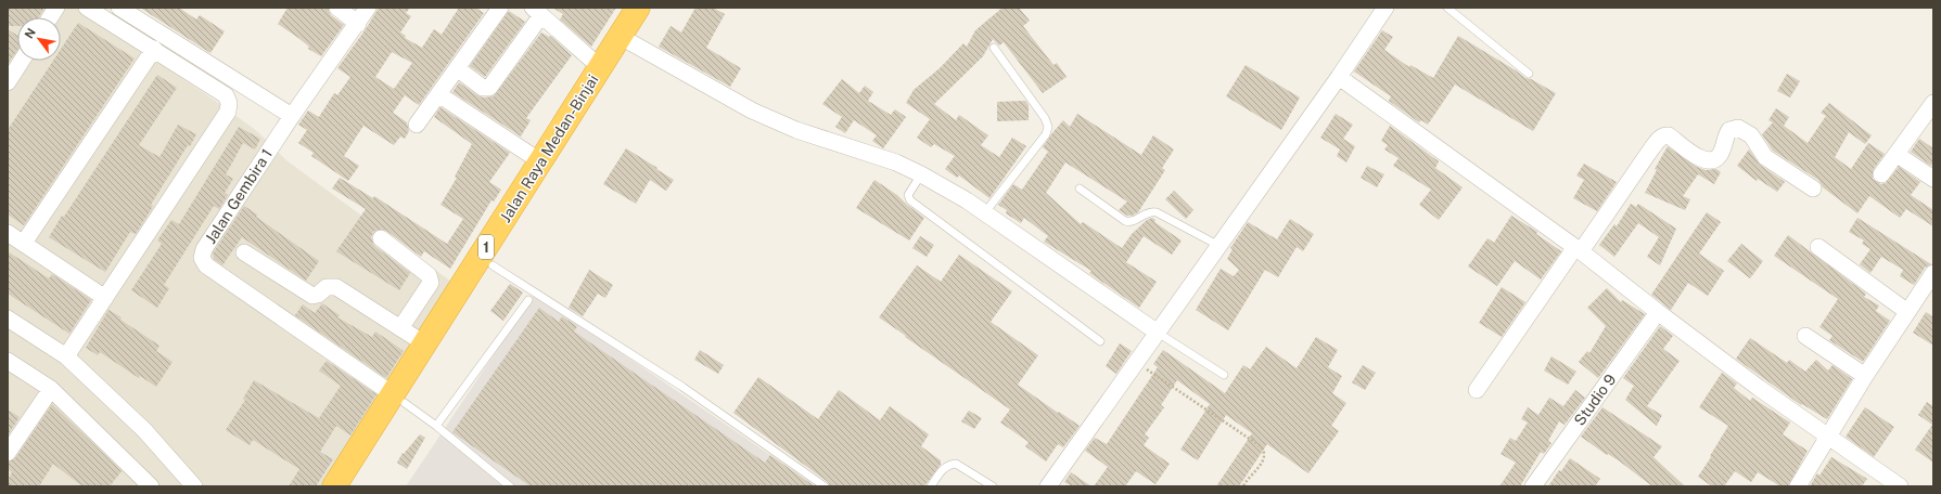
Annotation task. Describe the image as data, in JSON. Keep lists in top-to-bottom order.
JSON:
{
  "streets": {
    "highway": ["Jalan Raya Medan-Binjai", "1"],
    "street": ["Jalan Gembira 1", "Studio 9"]
  },
  "crossings": [
    ["Jalan Raya Medan-Binjai", "Jalan Gembira 1"]
  ],
  "north": "top left"
}
